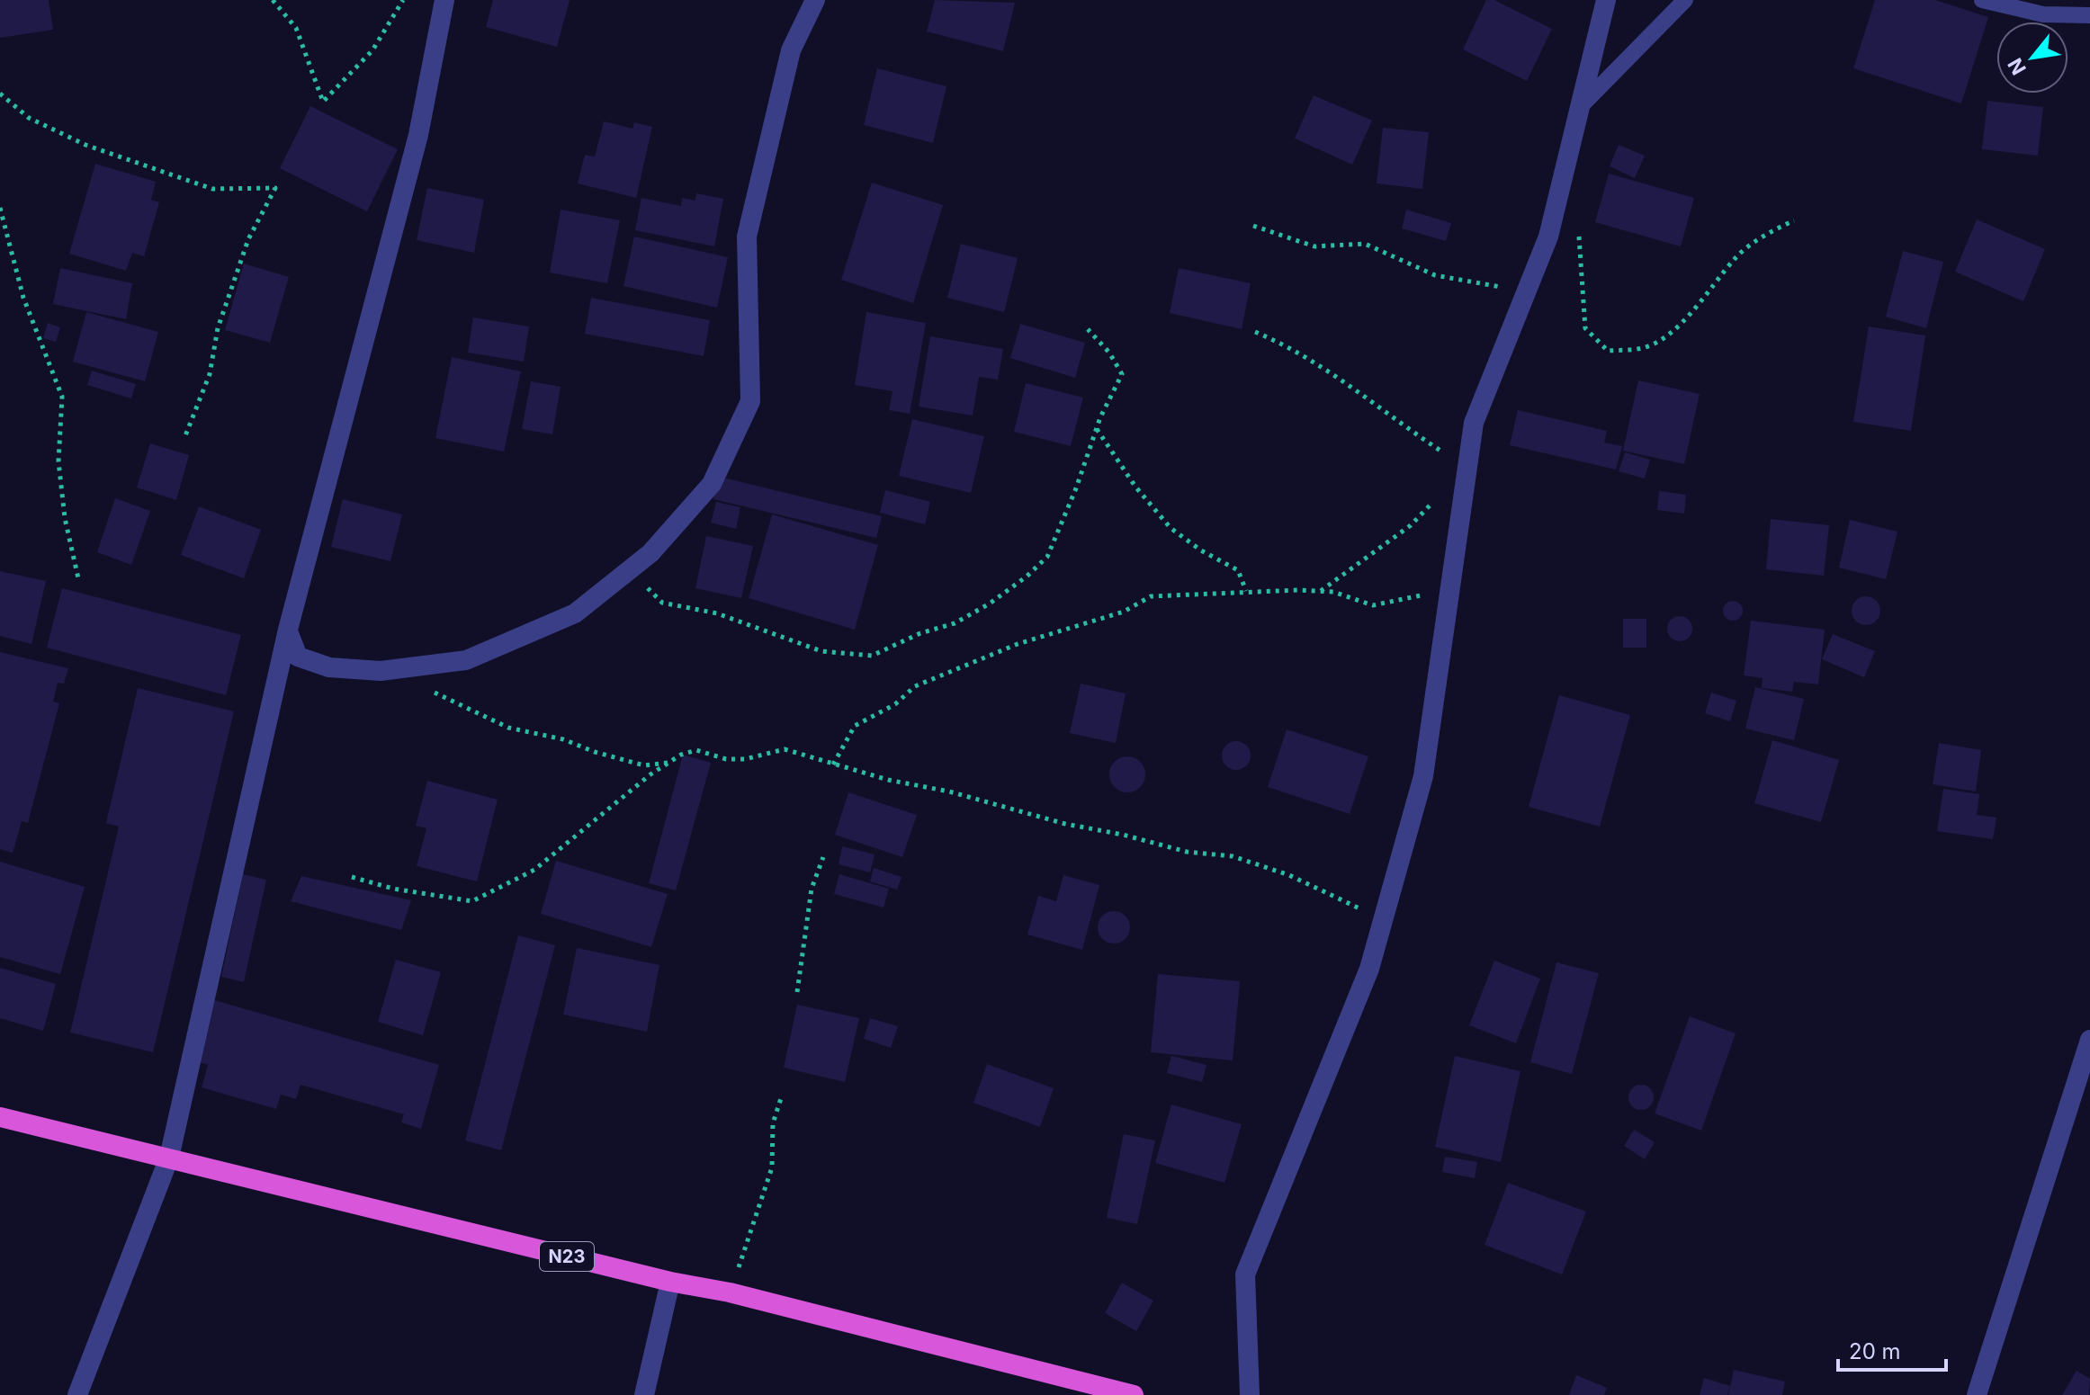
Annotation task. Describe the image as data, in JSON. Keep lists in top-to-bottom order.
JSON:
{
  "streets": {
    "highway": ["N23"]
  },
  "scale_bar": "20 m",
  "north": "bottom left"
}
